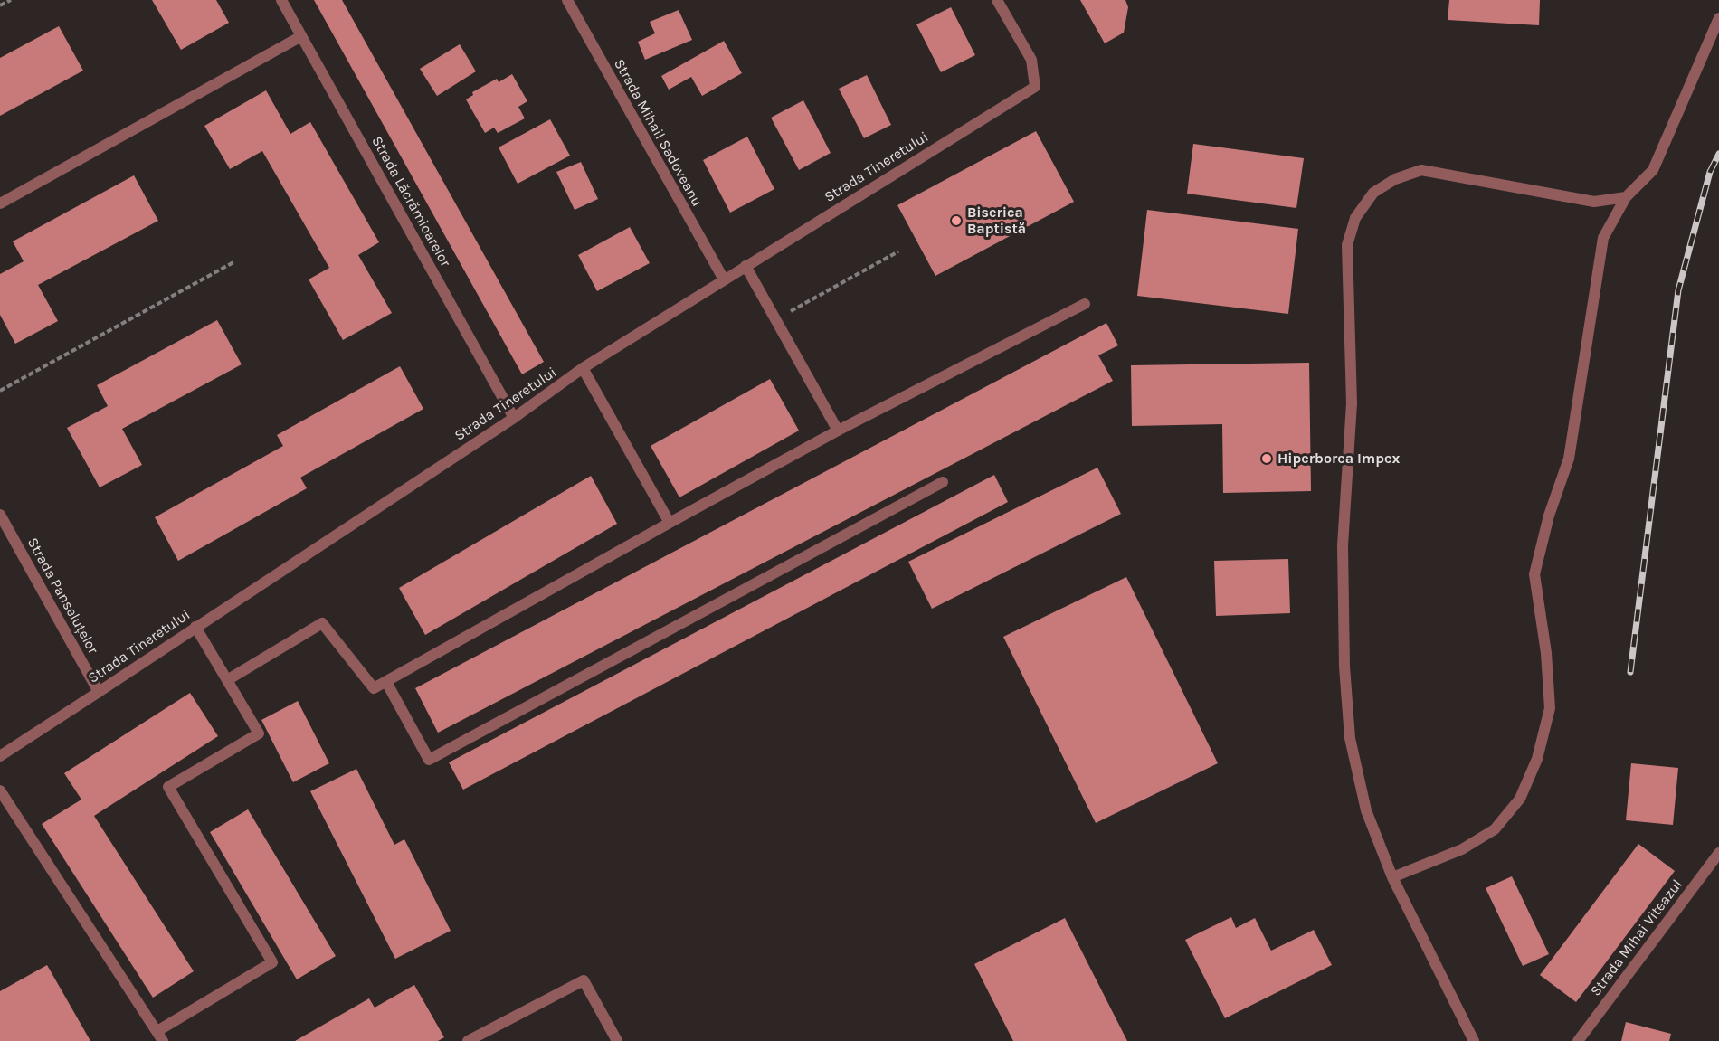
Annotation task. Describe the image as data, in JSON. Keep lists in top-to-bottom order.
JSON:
{
  "streets": {
    "street": [
      "Strada Mihail Sadoveanu",
      "Strada Tineretului",
      "Strada Lăcrămioarelor",
      "Strada Panseluțelor",
      "Strada Mihai Viteazul"
    ]
  },
  "crossings": [
    ["Strada Mihail Sadoveanu", "Strada Tineretului"],
    ["Strada Tineretului", "Strada Lăcrămioarelor"],
    ["Strada Tineretului", "Strada Panseluțelor"]
  ],
  "places": ["Biserica Baptistă", "Hiperborea Impex"]
}
